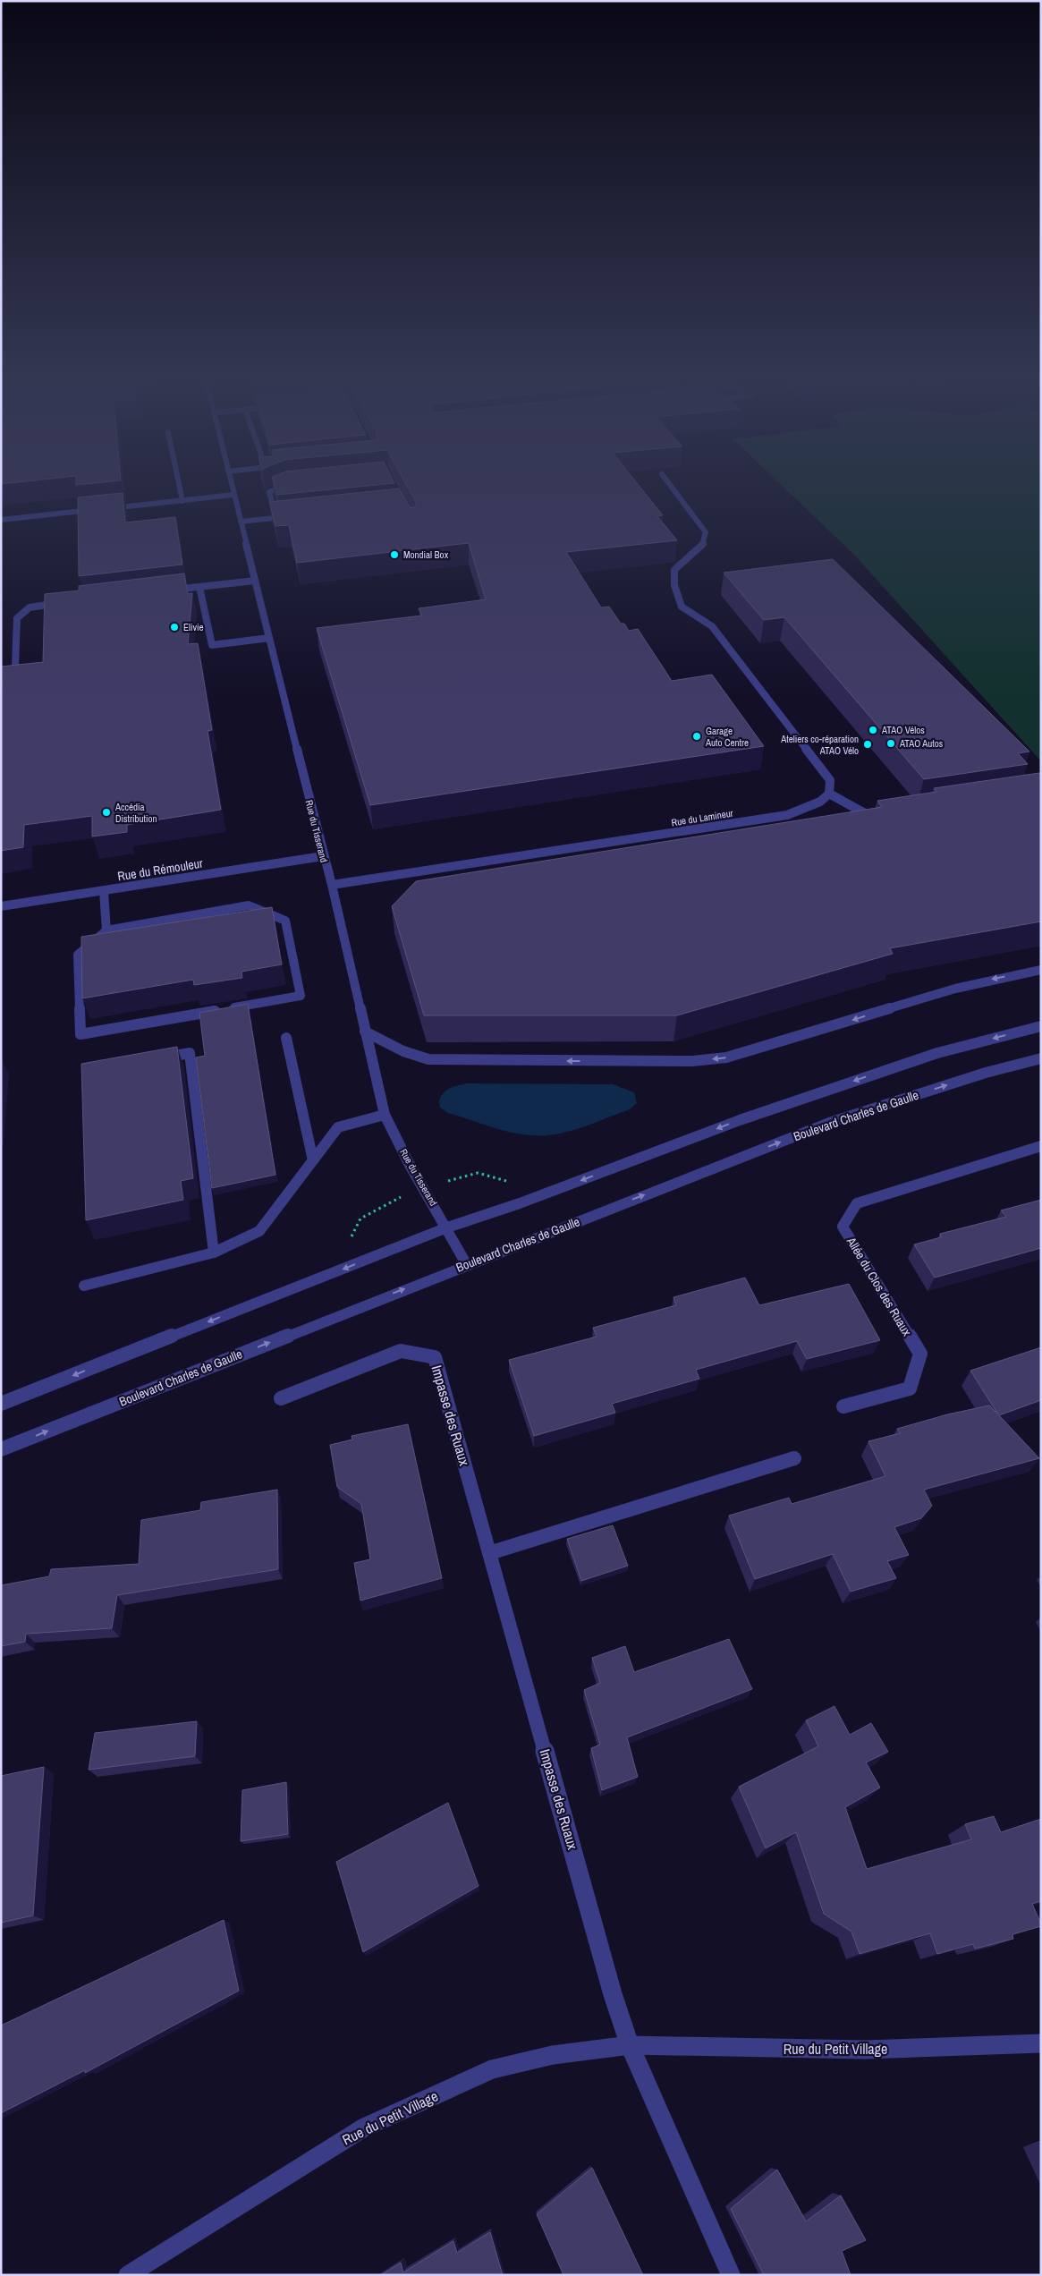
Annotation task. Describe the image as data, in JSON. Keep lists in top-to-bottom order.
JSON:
{
  "streets": {
    "street": [
      "Rue du Lamineur",
      "Rue du Tisserand",
      "Rue du Rémouleur",
      "Boulevard Charles de Gaulle",
      "Allée du Clos des Ruaux",
      "Impasse des Ruaux",
      "Rue du Petit Village"
    ]
  },
  "crossings": [
    ["Rue du Lamineur", "Rue du Tisserand"],
    ["Rue du Tisserand", "Rue du Rémouleur"],
    ["Rue du Tisserand", "Boulevard Charles de Gaulle"],
    ["Impasse des Ruaux", "Rue du Petit Village"]
  ],
  "places": [
    "Mondial Box",
    "Elivie",
    "ATAO Vélos",
    "Garage Auto Centre",
    "ATAO Autos",
    "Ateliers co-réparation ATAO Vélo",
    "Accédia Distribution"
  ]
}
